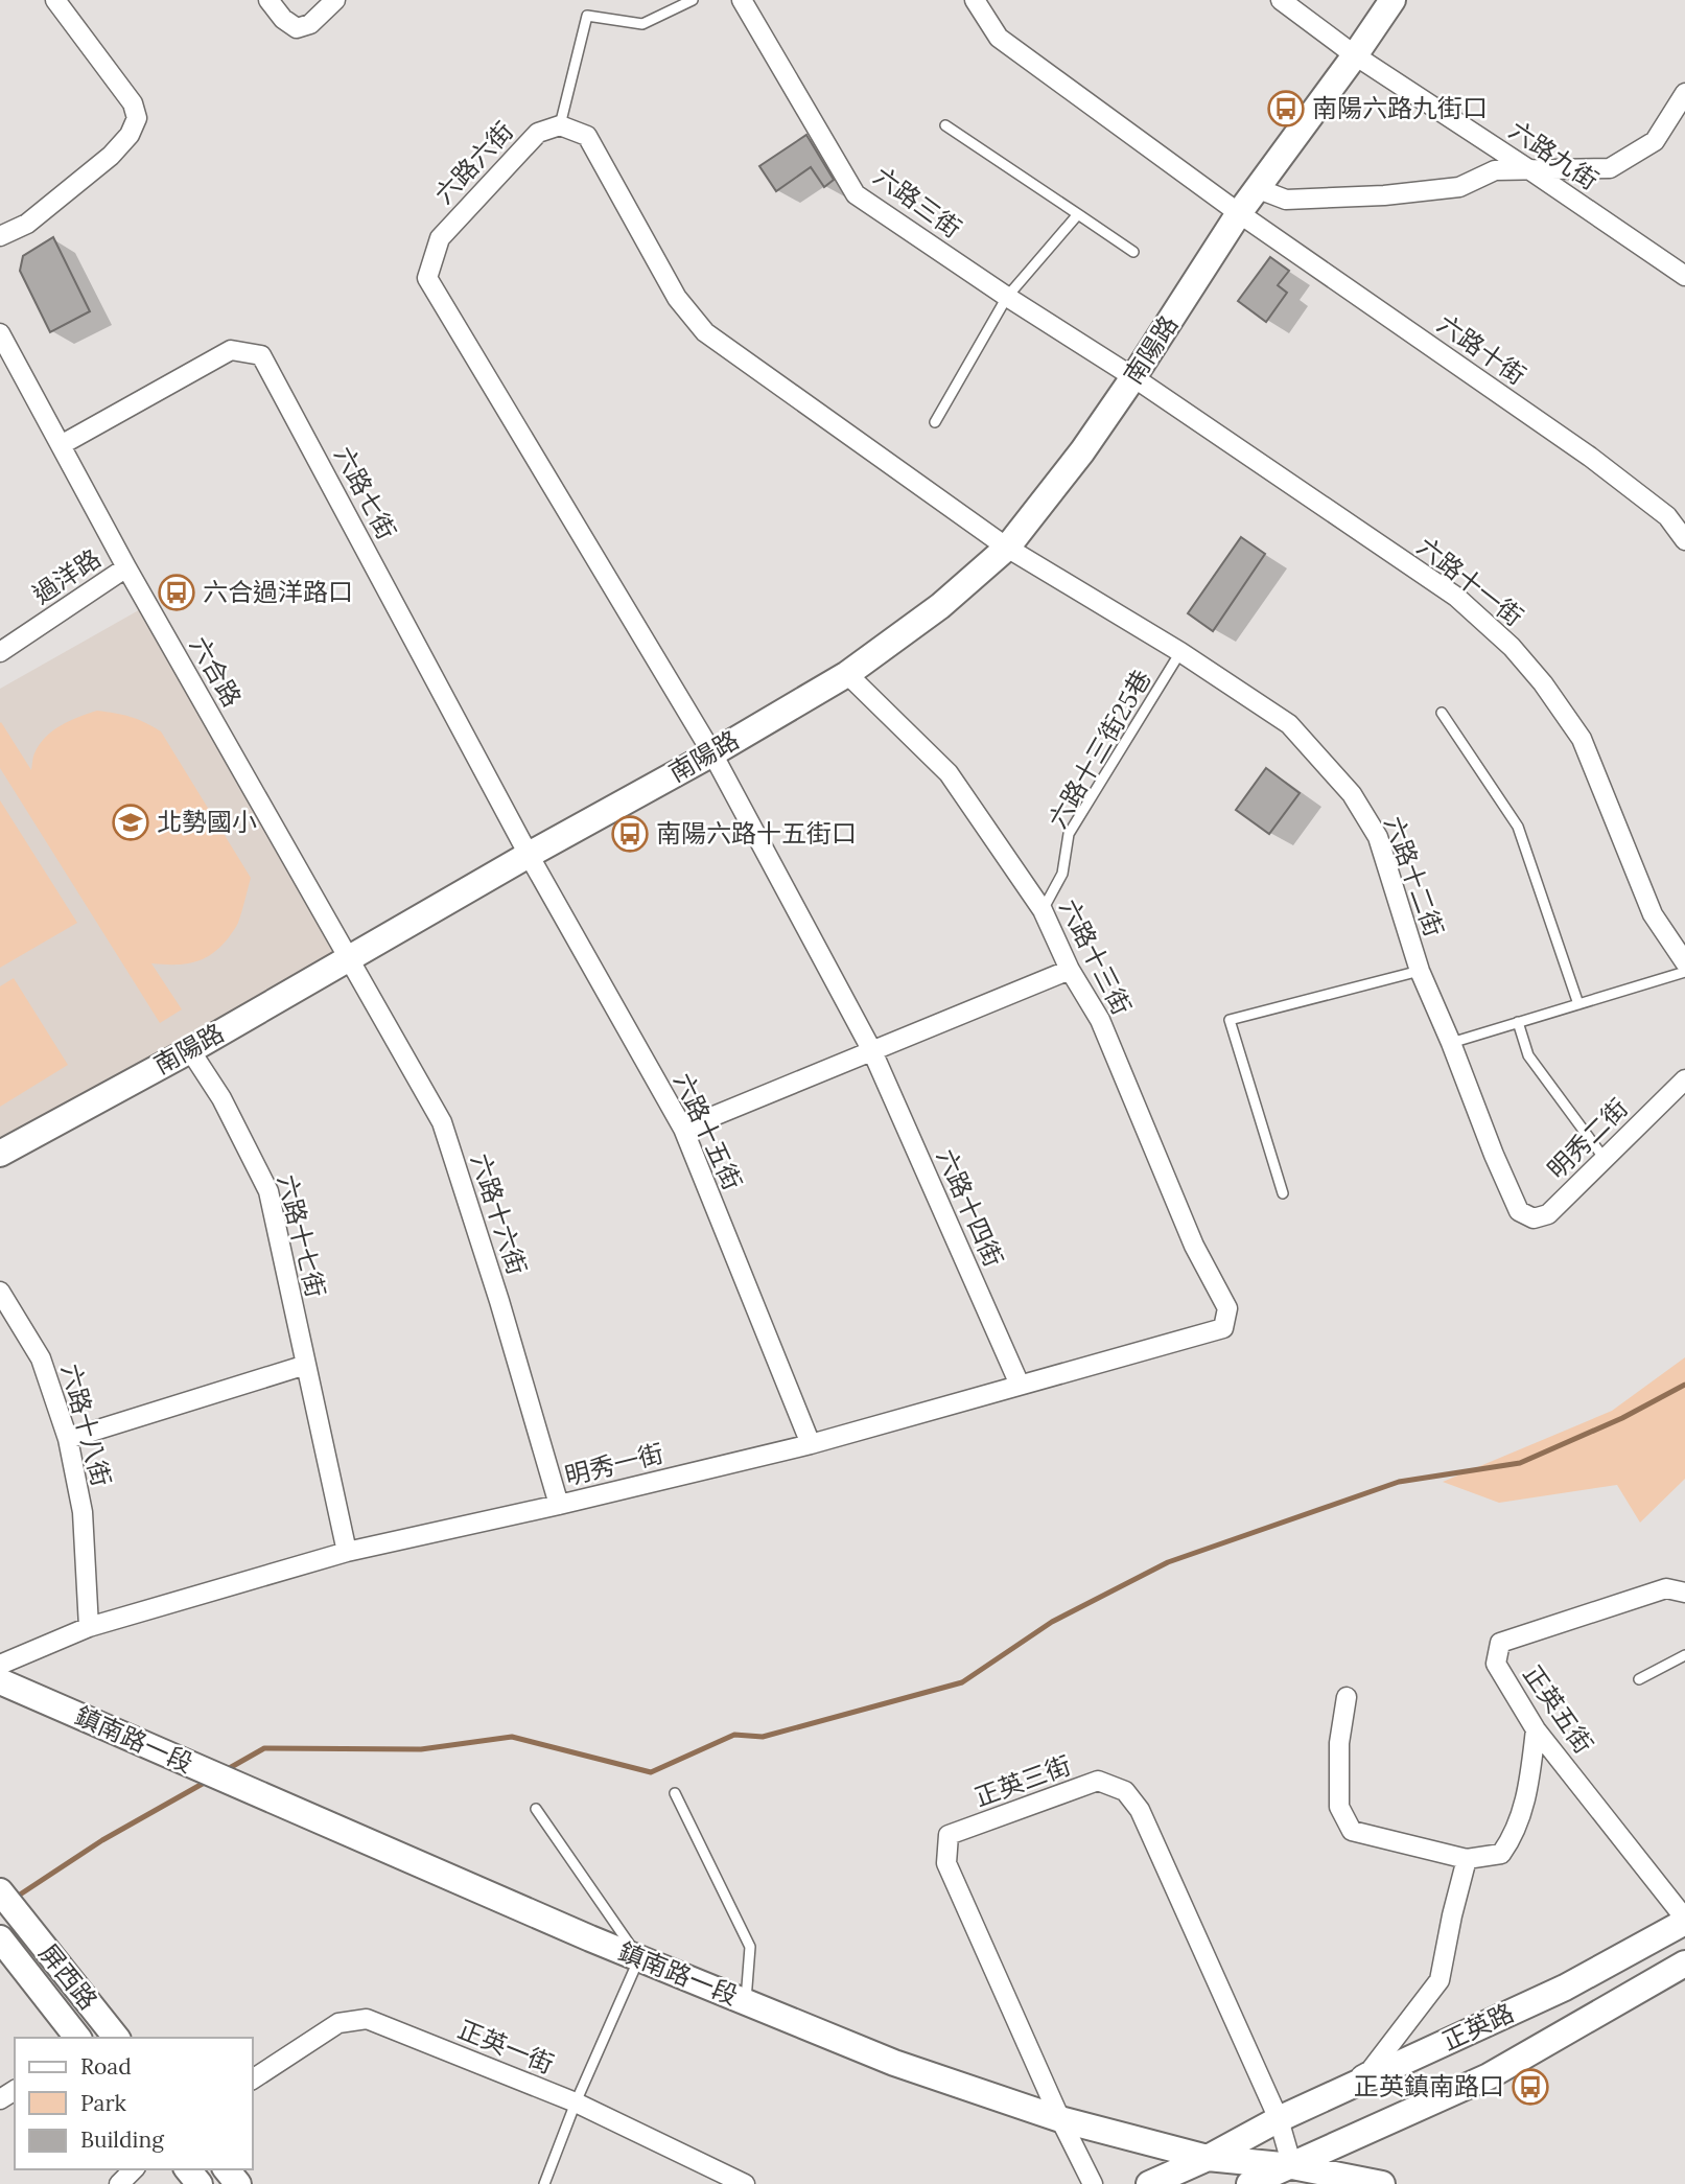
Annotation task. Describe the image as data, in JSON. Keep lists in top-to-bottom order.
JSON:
{
  "streets": {
    "street": [
      "六路九街",
      "六路六街",
      "六路三街",
      "南陽路",
      "六路十街",
      "六路七街",
      "過洋路",
      "六路十一街",
      "六合路",
      "六路十二街",
      "六路十三街",
      "六路十五街",
      "明秀二街",
      "六路十四街",
      "六路十六街",
      "六路十七街",
      "六路十八街",
      "明秀一街",
      "正英五街",
      "鎮南路一段",
      "正英三街",
      "屏西路",
      "正英路",
      "正英一街"
    ],
    "lane": ["六路十三街25巷"]
  },
  "crossings": [
    ["六路九街", "南陽路"],
    ["六路六街", "南陽路"],
    ["六路六街", "六路十四街"],
    ["六路三街", "南陽路"],
    ["六路三街", "六路十一街"],
    ["南陽路", "六路十街"],
    ["南陽路", "六路七街"],
    ["南陽路", "六路十一街"],
    ["南陽路", "六合路"],
    ["南陽路", "六路十二街"],
    ["南陽路", "六路十三街"],
    ["南陽路", "六路十五街"],
    ["南陽路", "六路十四街"],
    ["南陽路", "六路十六街"],
    ["南陽路", "六路十七街"],
    ["六路七街", "六合路"],
    ["六路七街", "六路十五街"],
    ["過洋路", "六合路"],
    ["六合路", "六路十六街"],
    ["六路十三街25巷", "六路十二街"],
    ["六路十三街25巷", "六路十三街"],
    ["六路十二街", "明秀二街"],
    ["六路十三街", "明秀一街"],
    ["六路十五街", "明秀一街"],
    ["六路十四街", "明秀一街"],
    ["六路十六街", "明秀一街"],
    ["六路十七街", "明秀一街"],
    ["六路十八街", "明秀一街"],
    ["正英五街", "正英路"],
    ["鎮南路一段", "正英三街"],
    ["鎮南路一段", "正英路"],
    ["正英三街", "正英路"]
  ],
  "places": {
    "bus stop": [
      "南陽六路九街口",
      "六合過洋路口",
      "南陽六路十五街口",
      "正英鎮南路口"
    ],
    "school or university": ["北勢國小"]
  },
  "legend": ["Road", "Park", "Building"]
}
